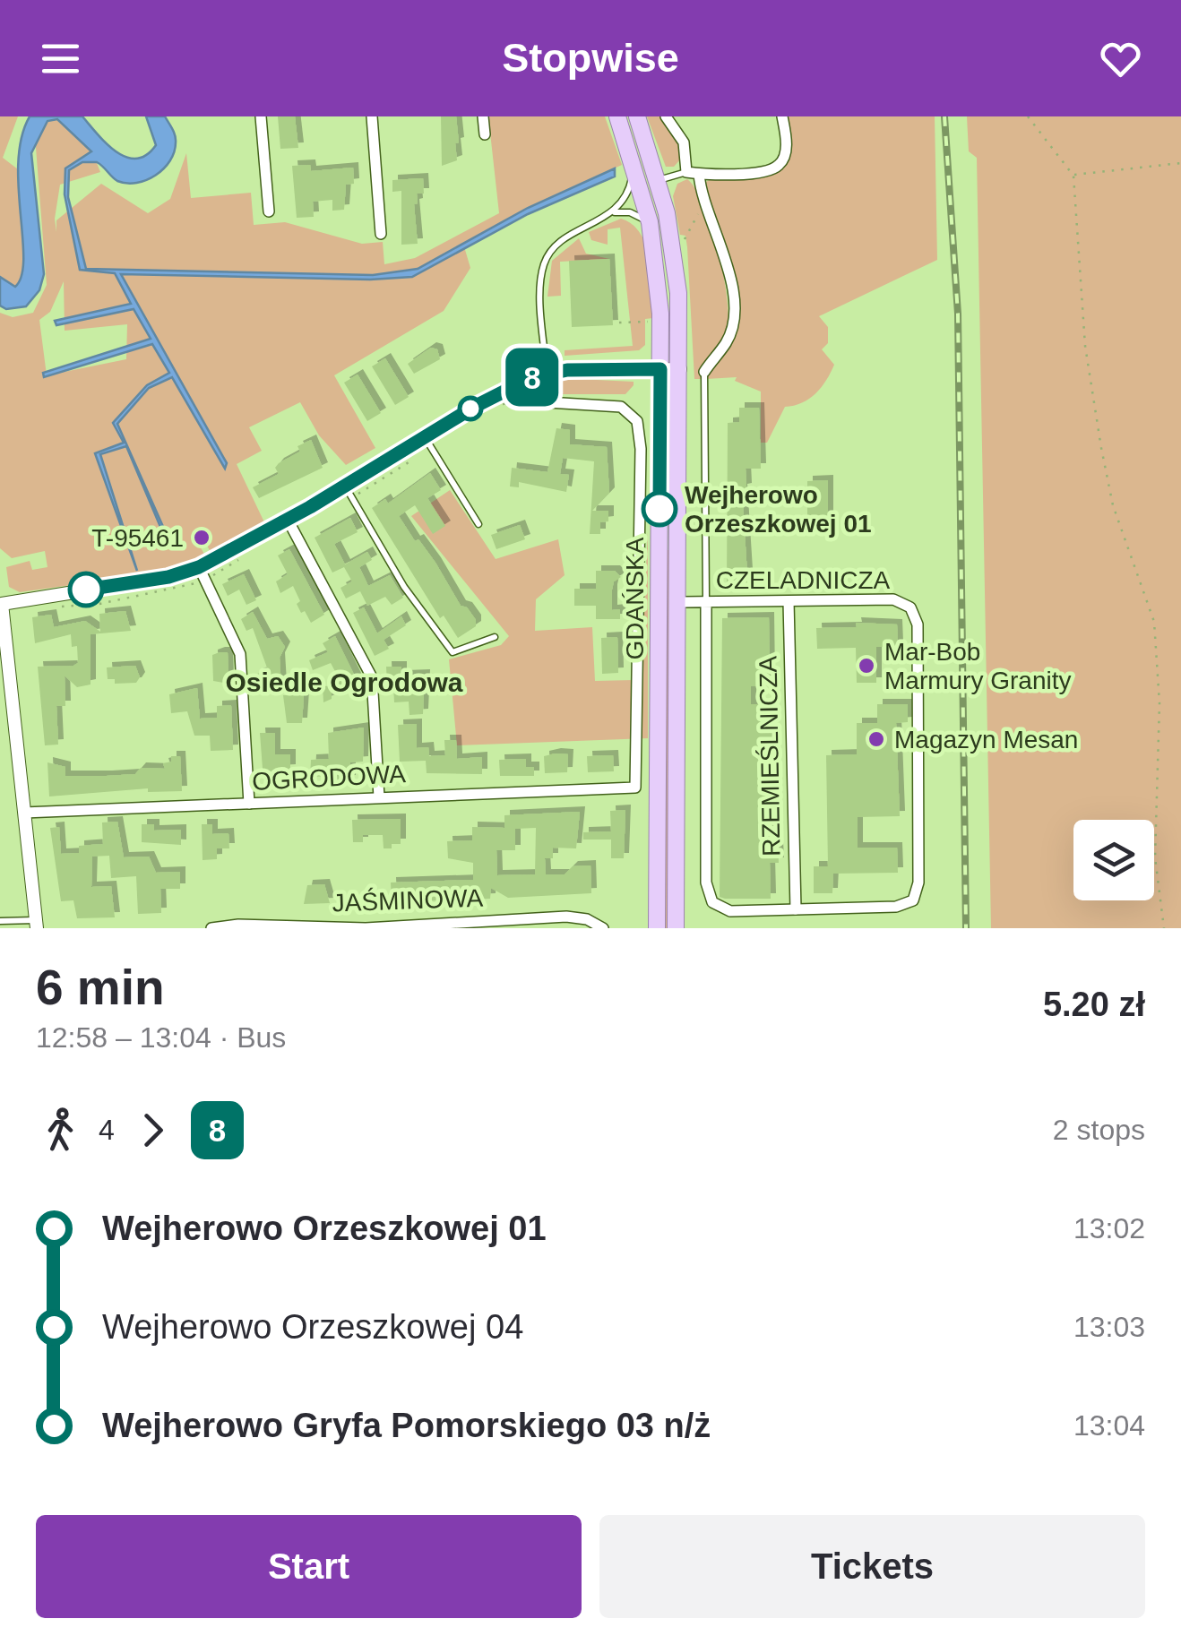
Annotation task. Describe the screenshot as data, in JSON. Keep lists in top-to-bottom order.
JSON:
{
  "streets": {
    "main road": ["GDAŃSKA"],
    "street": [
      "CZELADNICZA",
      "RZEMIEŚLNICZA",
      "OGRODOWA",
      "JAŚMINOWA"
    ]
  },
  "crossings": [
    ["CZELADNICZA", "GDAŃSKA"],
    ["CZELADNICZA", "RZEMIEŚLNICZA"]
  ],
  "districts": ["Osiedle Ogrodowa"],
  "places": [
    "Wejherowo Orzeszkowej 01",
    "T-95461",
    "Mar-Bob Marmury Granity",
    "Magazyn Mesan"
  ],
  "lines": ["bus line 8"],
  "page": {
    "header": "Stopwise",
    "on_map": "8",
    "heading": ["6 min", "12:58 – 13:04 · Bus", "5.20 zł"],
    "legs": ["4", "8", "2 stops"],
    "list": [
      {
        "name": "Wejherowo Orzeszkowej 01",
        "value": "13:02"
      },
      {
        "name": "Wejherowo Orzeszkowej 04",
        "value": "13:03"
      },
      {
        "name": "Wejherowo Gryfa Pomorskiego 03 n/ż",
        "value": "13:04"
      }
    ],
    "buttons": ["Start", "Tickets"]
  }
}
